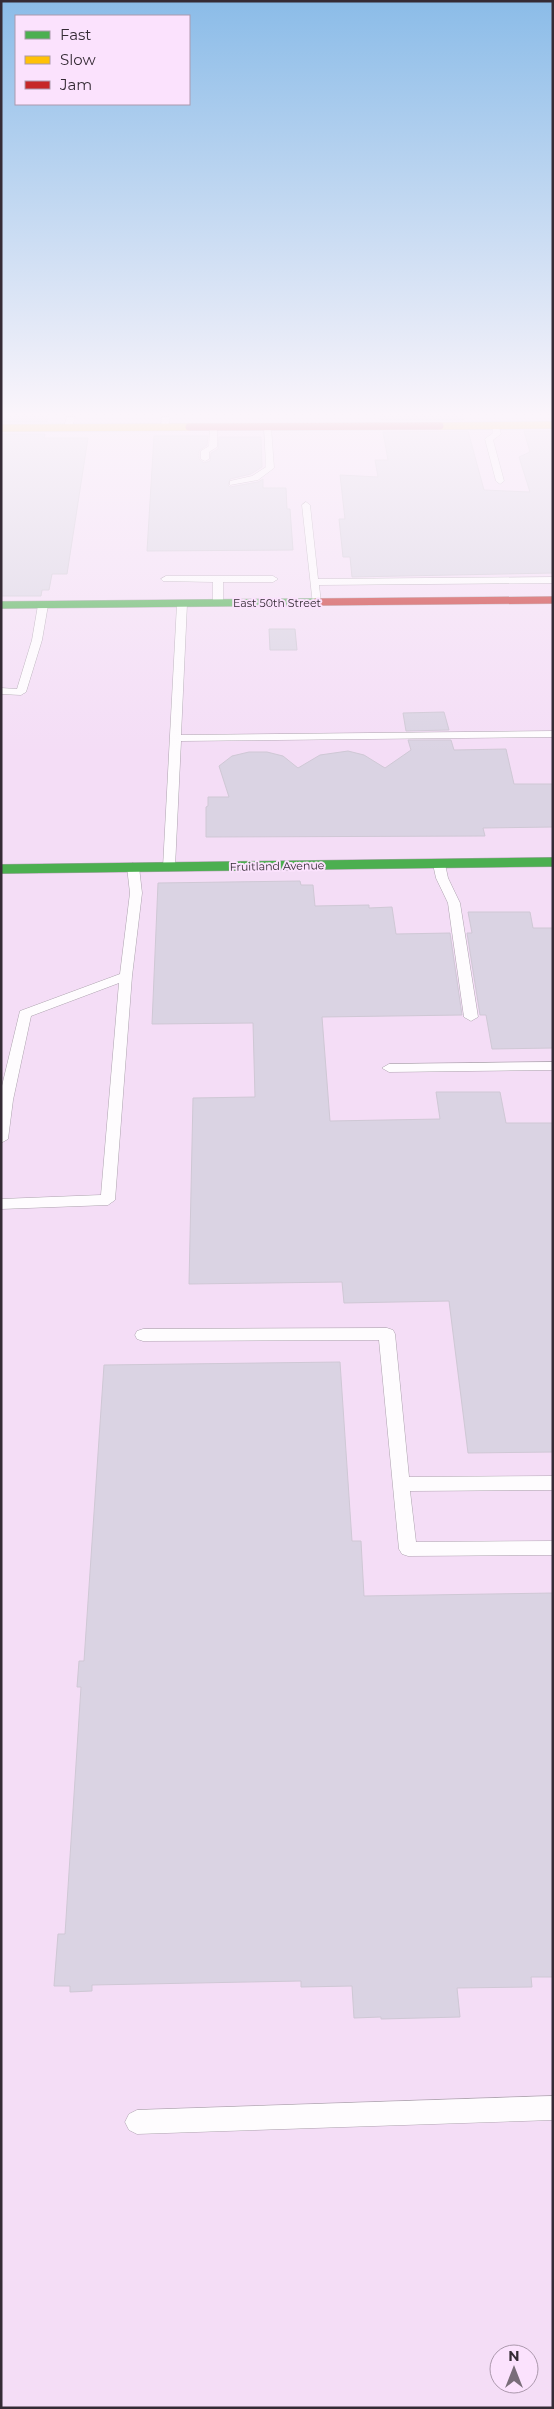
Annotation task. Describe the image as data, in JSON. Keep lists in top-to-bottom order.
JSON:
{
  "streets": {
    "street": ["East 50th Street", "Fruitland Avenue"]
  },
  "legend": ["Fast", "Slow", "Jam"],
  "north": "top"
}
